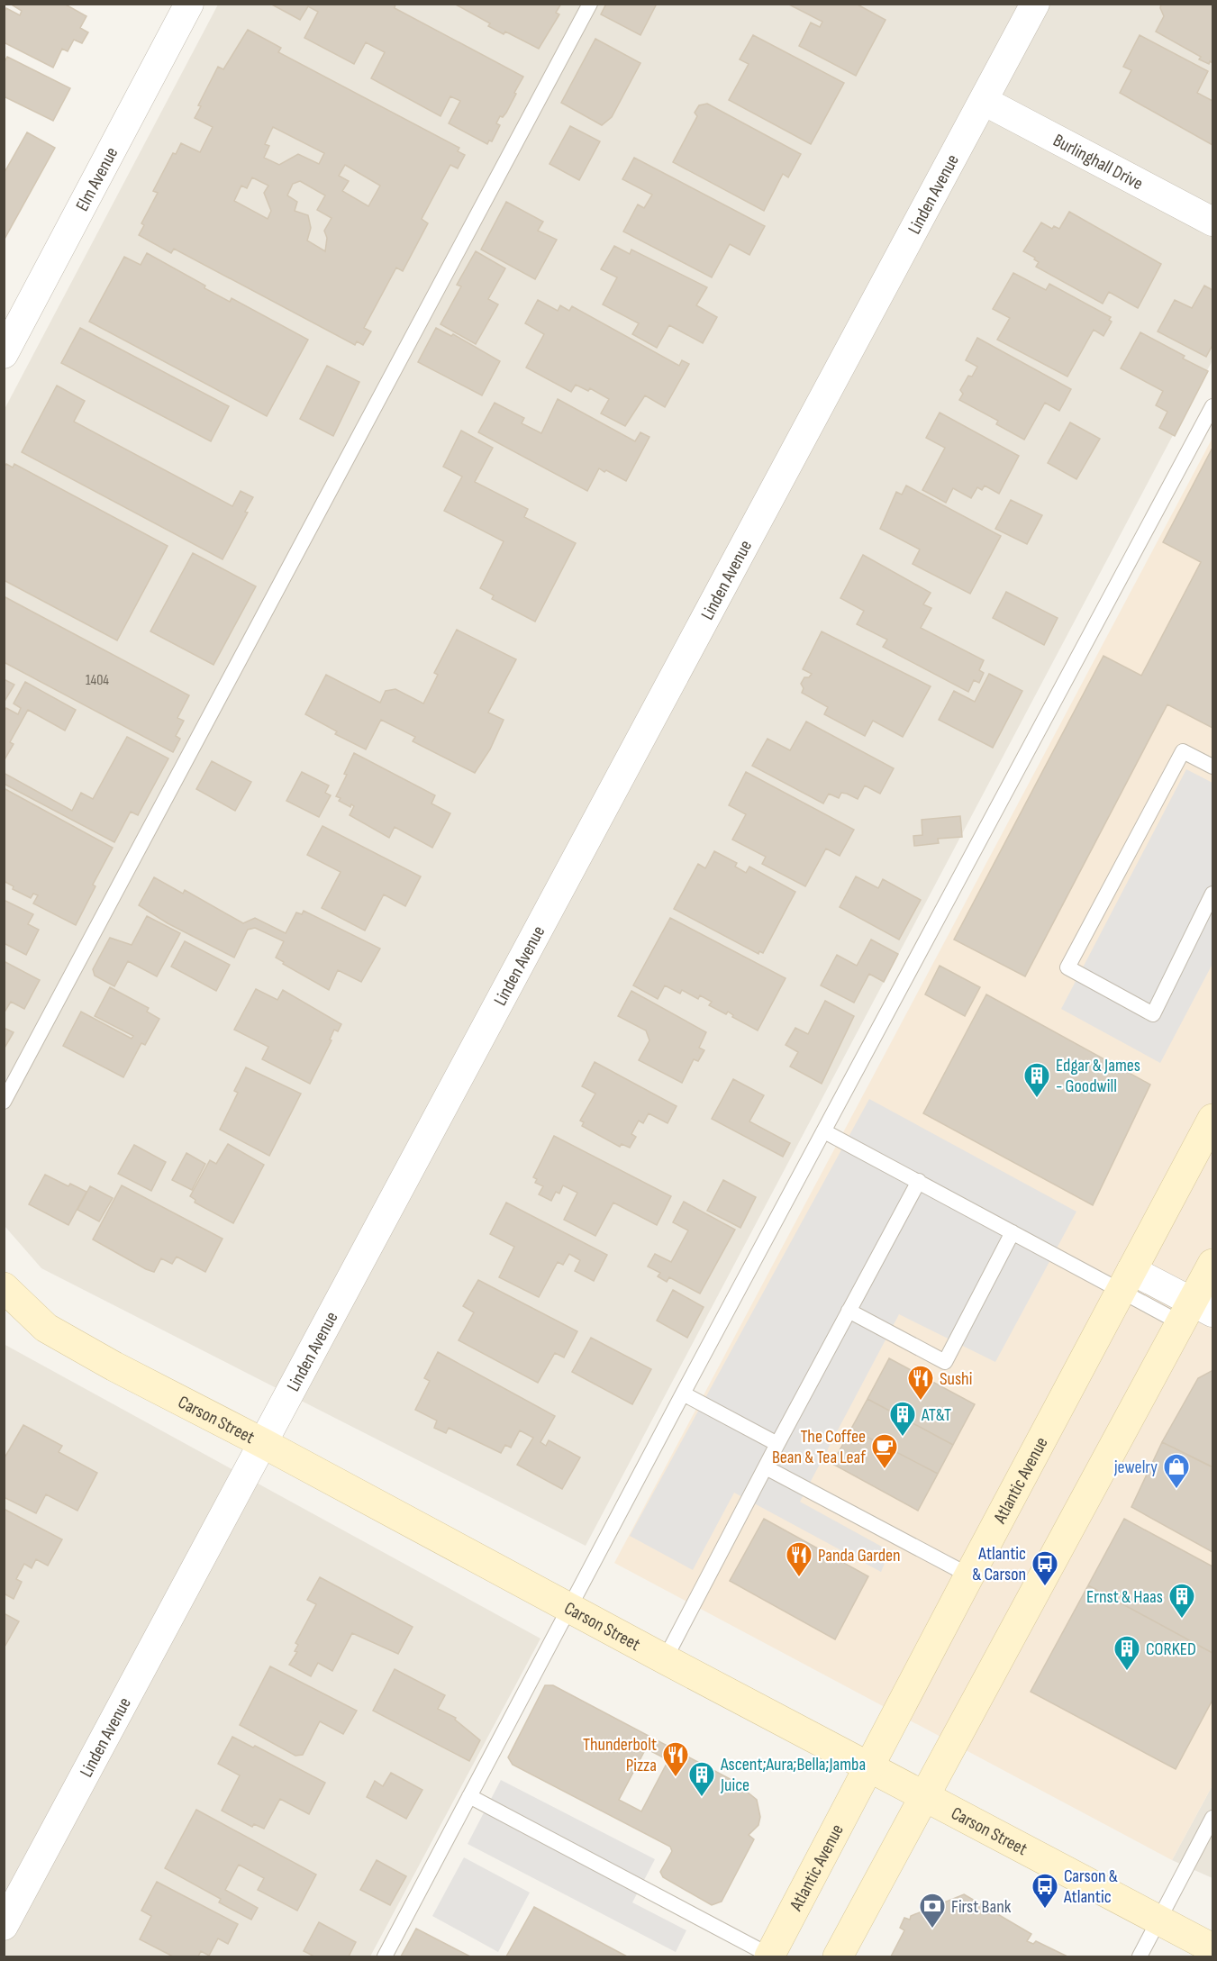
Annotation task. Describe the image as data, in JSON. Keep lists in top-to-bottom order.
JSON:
{
  "streets": {
    "main road": ["Carson Street", "Atlantic Avenue"],
    "street": ["Burlinghall Drive", "Elm Avenue", "Linden Avenue"]
  },
  "crossings": [
    ["Burlinghall Drive", "Linden Avenue"],
    ["Linden Avenue", "Carson Street"],
    ["Carson Street", "Atlantic Avenue"]
  ],
  "places": {
    "building": [
      "Edgar & James - Goodwill",
      "AT&T",
      "Ernst & Haas",
      "CORKED",
      "Ascent;Aura;Bella;Jamba Juice"
    ],
    "restaurant": ["Sushi", "Panda Garden", "Thunderbolt Pizza"],
    "cafe": ["The Coffee Bean & Tea Leaf"],
    "shop": ["jewelry"],
    "bus stop": ["Atlantic & Carson", "Carson & Atlantic"],
    "bank": ["First Bank"]
  },
  "house_numbers": ["1404"]
}
